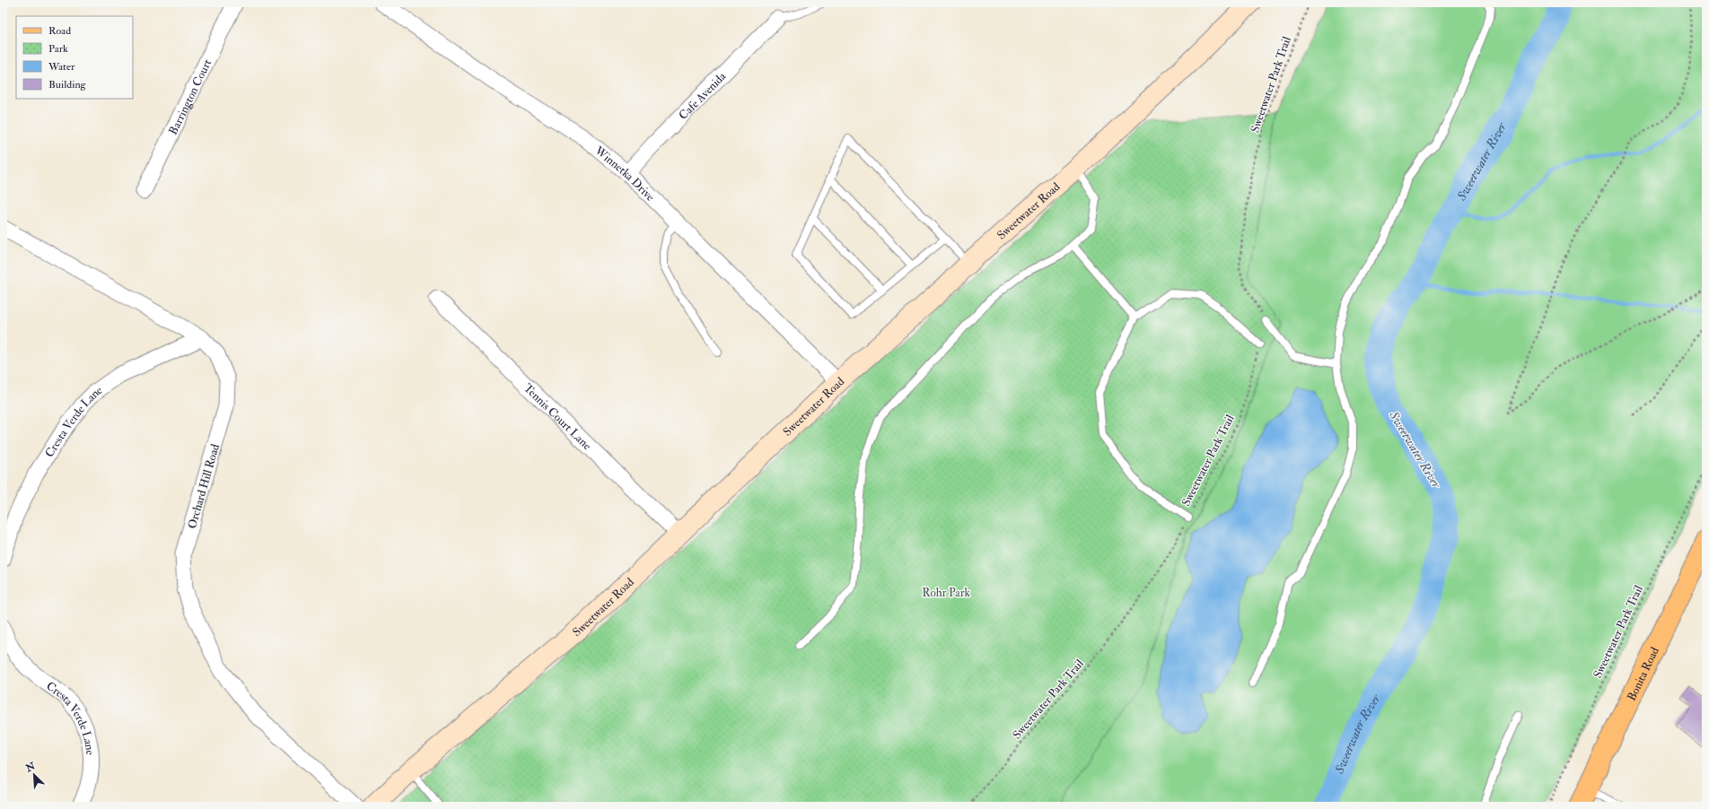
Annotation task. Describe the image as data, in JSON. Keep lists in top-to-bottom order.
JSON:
{
  "streets": {
    "main road": ["Sweetwater Road", "Bonita Road"],
    "street": [
      "Cafe Avenida",
      "Barrington Court",
      "Winnetka Drive",
      "Tennis Court Lane",
      "Cresta Verde Lane",
      "Orchard Hill Road"
    ],
    "path": ["Sweetwater Park Trail"]
  },
  "crossings": [
    ["Cafe Avenida", "Winnetka Drive"],
    ["Winnetka Drive", "Sweetwater Road"],
    ["Sweetwater Road", "Tennis Court Lane"],
    ["Cresta Verde Lane", "Orchard Hill Road"]
  ],
  "water": ["Sweetwater River"],
  "parks": ["Rohr Park"],
  "legend": [
    "Road",
    "Park",
    "Water",
    "Building"
  ],
  "north": "top left"
}
